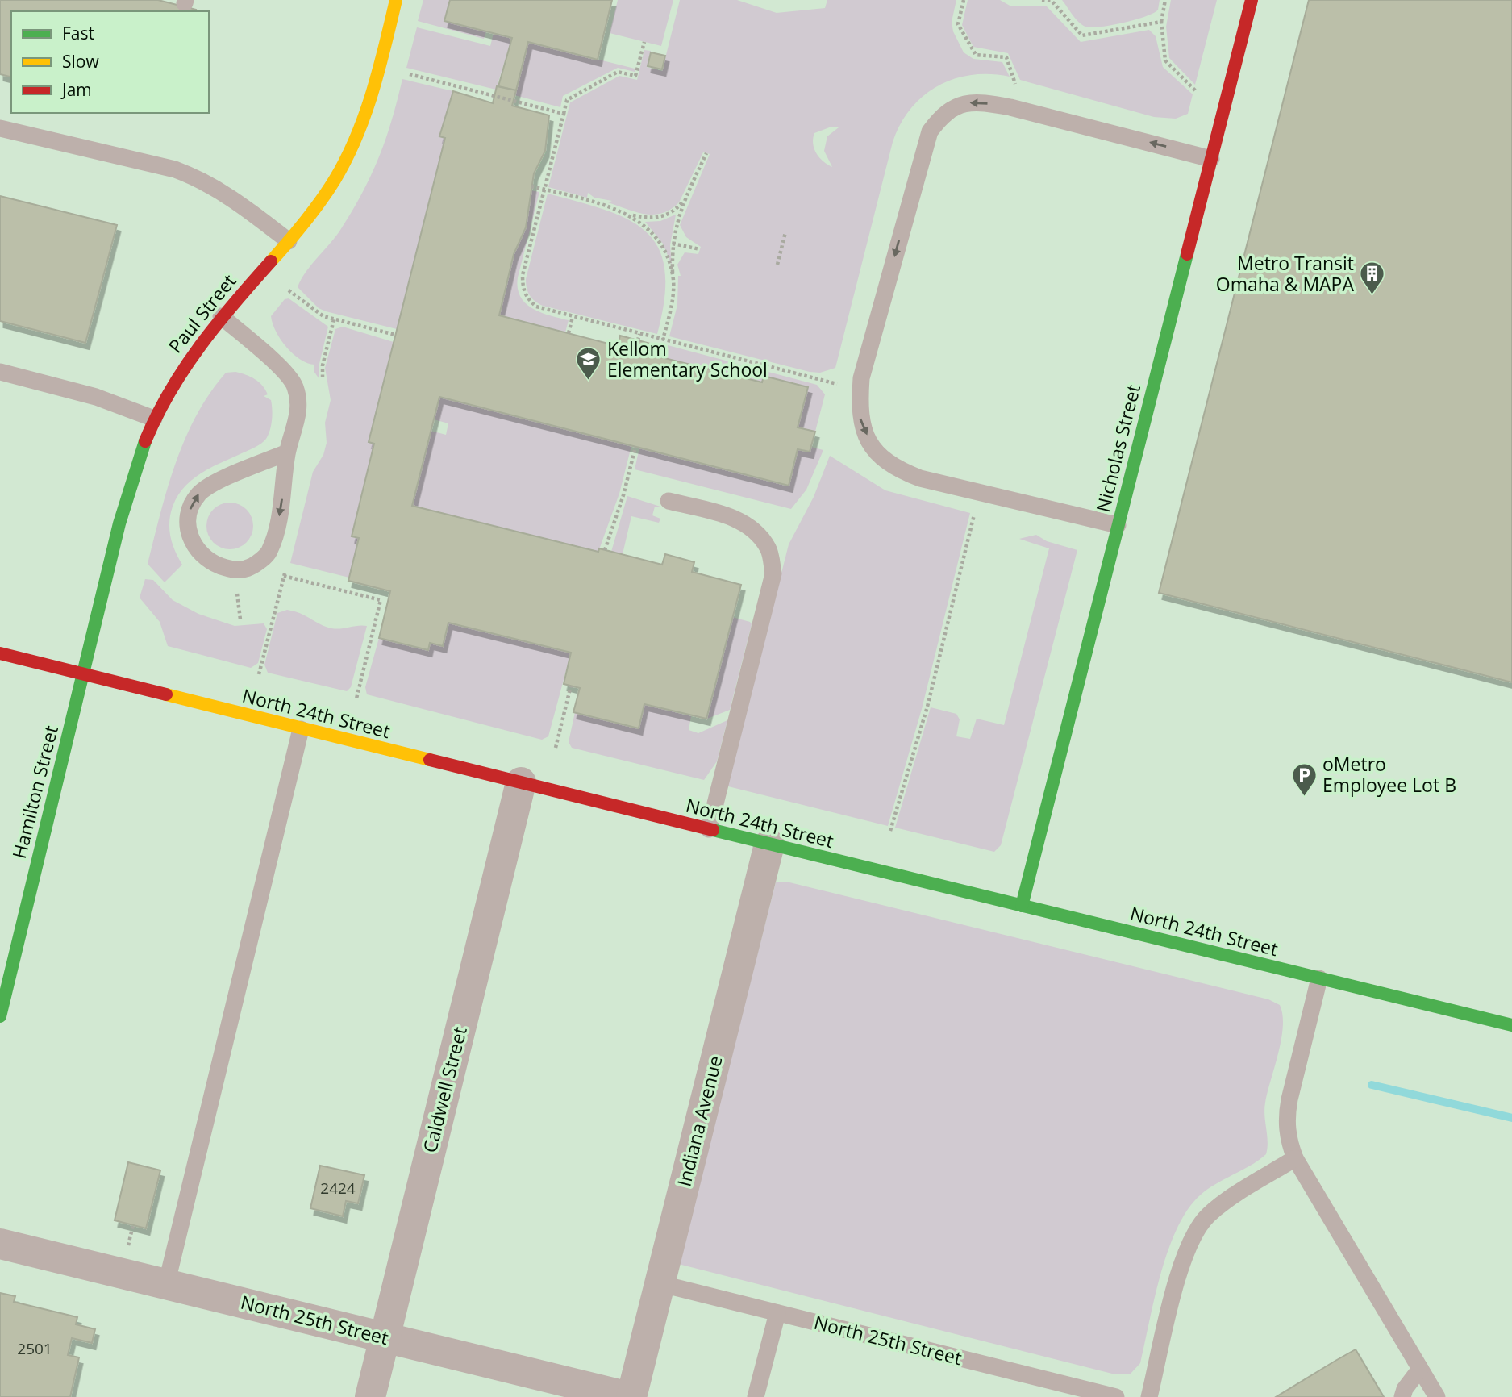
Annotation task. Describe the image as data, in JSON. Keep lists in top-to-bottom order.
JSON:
{
  "streets": {
    "main road": [
      "Paul Street",
      "Nicholas Street",
      "North 24th Street",
      "Hamilton Street"
    ],
    "street": ["Caldwell Street", "Indiana Avenue", "North 25th Street"]
  },
  "crossings": [
    ["Paul Street", "North 24th Street"],
    ["Paul Street", "Hamilton Street"],
    ["Nicholas Street", "North 24th Street"],
    ["North 24th Street", "Hamilton Street"],
    ["North 24th Street", "Caldwell Street"],
    ["North 24th Street", "Indiana Avenue"],
    ["Caldwell Street", "North 25th Street"],
    ["Indiana Avenue", "North 25th Street"]
  ],
  "places": {
    "building": ["Metro Transit Omaha & MAPA"],
    "school or university": ["Kellom Elementary School"],
    "parking": ["oMetro Employee Lot B"]
  },
  "house_numbers": ["2424", "2501"],
  "legend": ["Fast", "Slow", "Jam"]
}
